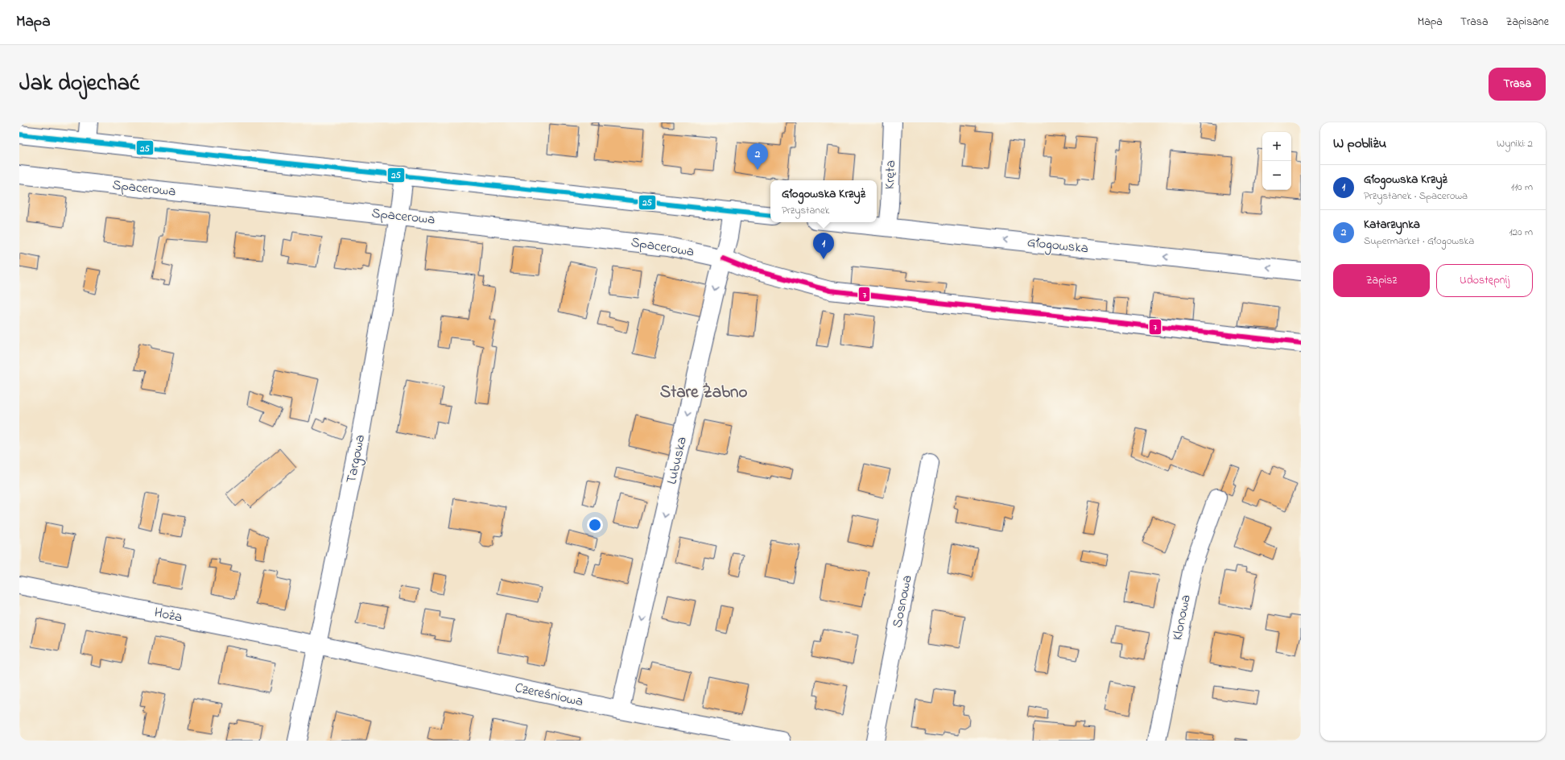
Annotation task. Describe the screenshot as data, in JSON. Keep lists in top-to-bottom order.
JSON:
{
  "streets": {
    "street": [
      "Kręta",
      "Spacerowa",
      "Głogowska",
      "Targowa",
      "Lubuska",
      "Sosnowa",
      "Hoża",
      "Klonowa",
      "Czereśniowa"
    ]
  },
  "crossings": [
    ["Kręta", "Głogowska"],
    ["Spacerowa", "Targowa"],
    ["Spacerowa", "Lubuska"],
    ["Targowa", "Hoża"],
    ["Targowa", "Czereśniowa"],
    ["Lubuska", "Czereśniowa"],
    ["Hoża", "Czereśniowa"]
  ],
  "one_way": ["Głogowska", "Lubuska"],
  "districts": ["Stare Żabno"],
  "lines": ["transit line 25", "transit line 7"],
  "page": {
    "header": "Mapa",
    "nav": ["Mapa", "Trasa", "Zapisane"],
    "title": "Jak dojechać",
    "buttons": [
      "Trasa",
      ["Zapisz", "Udostępnij"]
    ],
    "heading": ["W pobliżu", "Wyniki: 2"],
    "map_buttons": ["+", "−"],
    "pins": ["2", "1"],
    "list": [
      {
        "mark": "1",
        "name": "Głogowska Krzyż",
        "note": "Przystanek · Spacerowa",
        "value": "110 m"
      },
      {
        "mark": "2",
        "name": "Katarzynka",
        "note": "Supermarket · Głogowska",
        "value": "120 m"
      }
    ],
    "popup": ["Głogowska Krzyż", "Przystanek"]
  }
}
